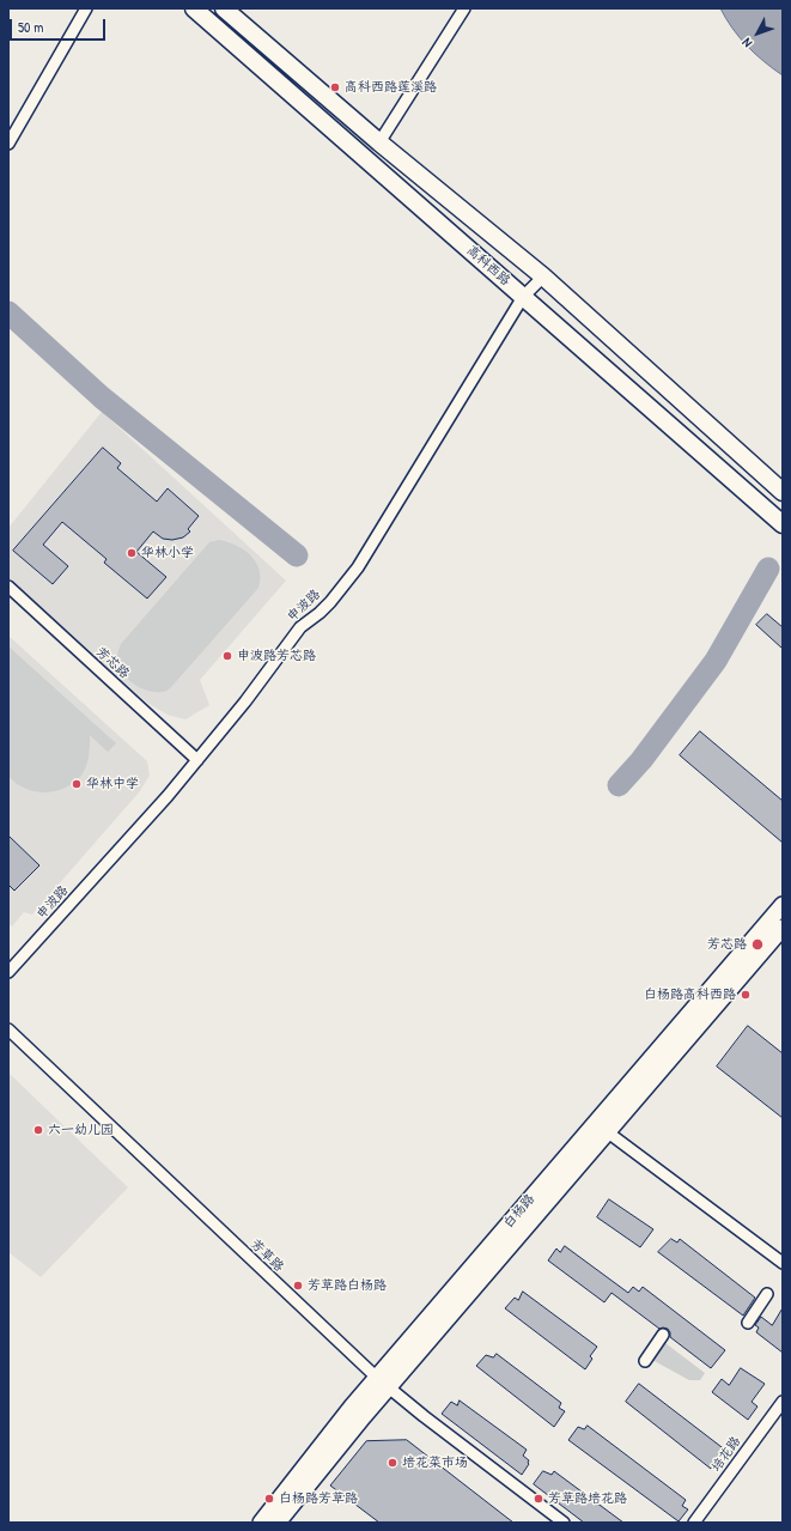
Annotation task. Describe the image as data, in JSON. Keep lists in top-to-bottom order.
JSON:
{
  "streets": {
    "main road": ["高科西路", "白杨路"],
    "street": [
      "申波路",
      "芳芯路",
      "芳草路",
      "培花路"
    ]
  },
  "crossings": [
    ["高科西路", "申波路"],
    ["申波路", "芳芯路"],
    ["白杨路", "芳草路"]
  ],
  "places": [
    "高科西路莲溪路",
    "华林小学",
    "申波路芳芯路",
    "华林中学",
    "芳芯路",
    "白杨路高科西路",
    "六一幼儿园",
    "芳草路白杨路",
    "培花菜市场",
    "白杨路芳草路",
    "芳草路培花路"
  ],
  "scale_bar": "50 m",
  "north": "bottom left"
}
